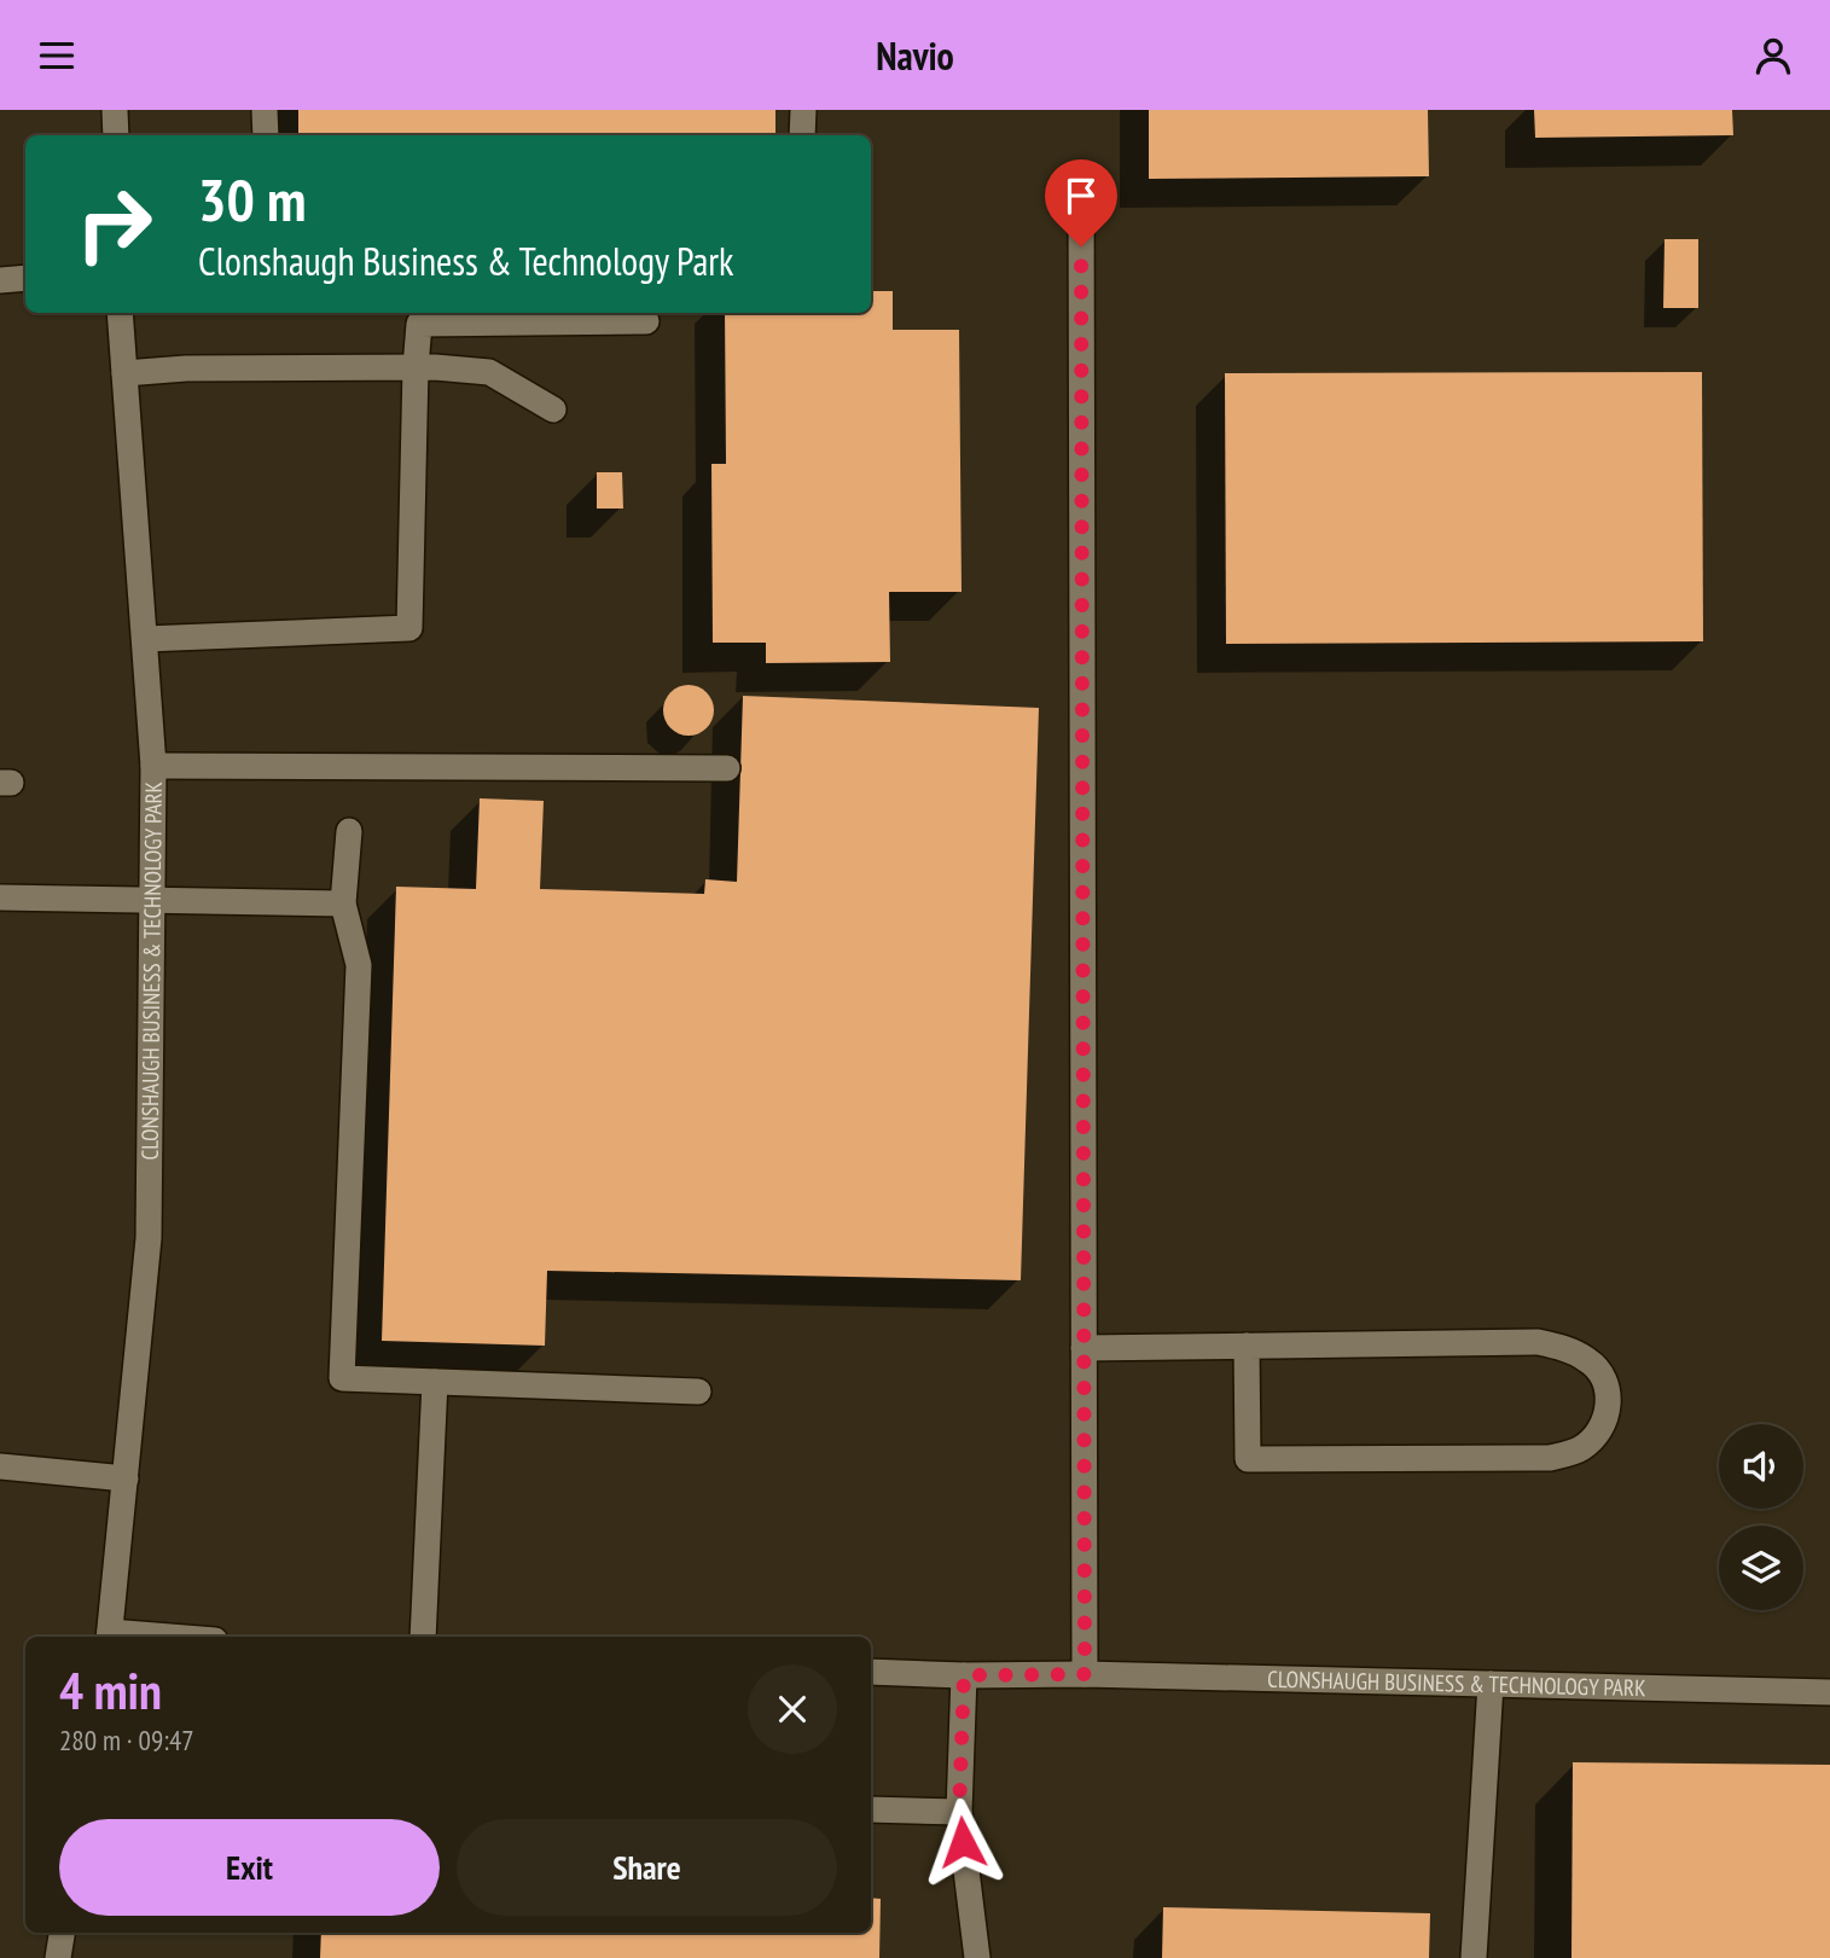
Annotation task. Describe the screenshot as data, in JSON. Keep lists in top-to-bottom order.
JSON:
{
  "streets": {
    "street": ["CLONSHAUGH BUSINESS & TECHNOLOGY PARK"]
  },
  "page": {
    "header": "Navio",
    "turn": ["30 m", "Clonshaugh Business & Technology Park"],
    "heading": ["4 min", "280 m · 09:47"],
    "buttons": ["Exit", "Share"]
  }
}
